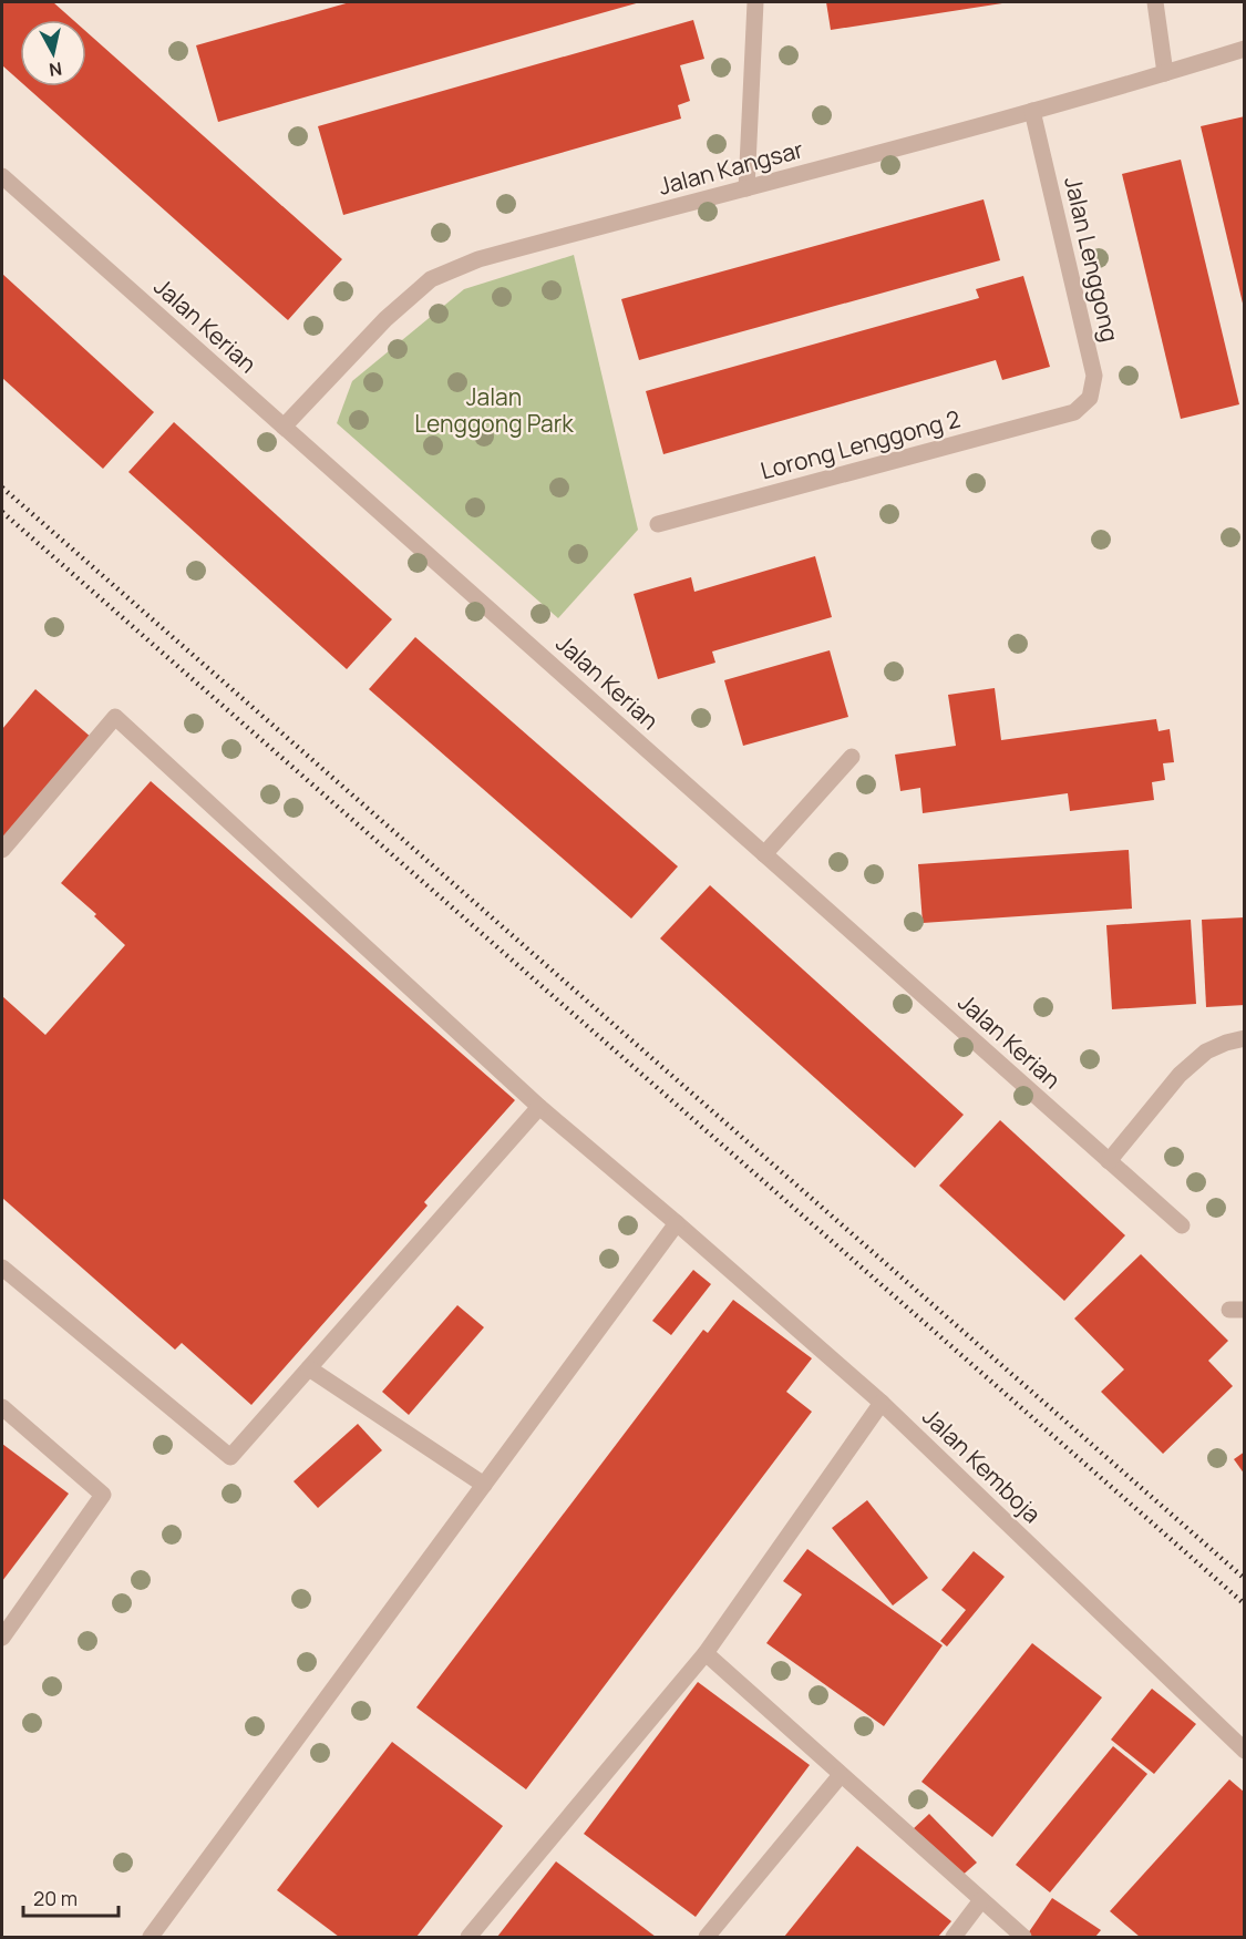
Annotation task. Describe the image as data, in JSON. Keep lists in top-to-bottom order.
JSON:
{
  "streets": {
    "street": [
      "Jalan Kangsar",
      "Jalan Lenggong",
      "Jalan Kerian",
      "Lorong Lenggong 2",
      "Jalan Kemboja"
    ]
  },
  "crossings": [
    ["Jalan Kangsar", "Jalan Lenggong"],
    ["Jalan Kangsar", "Jalan Kerian"],
    ["Jalan Lenggong", "Lorong Lenggong 2"]
  ],
  "parks": ["Jalan Lenggong Park"],
  "scale_bar": "20 m",
  "north": "bottom"
}
